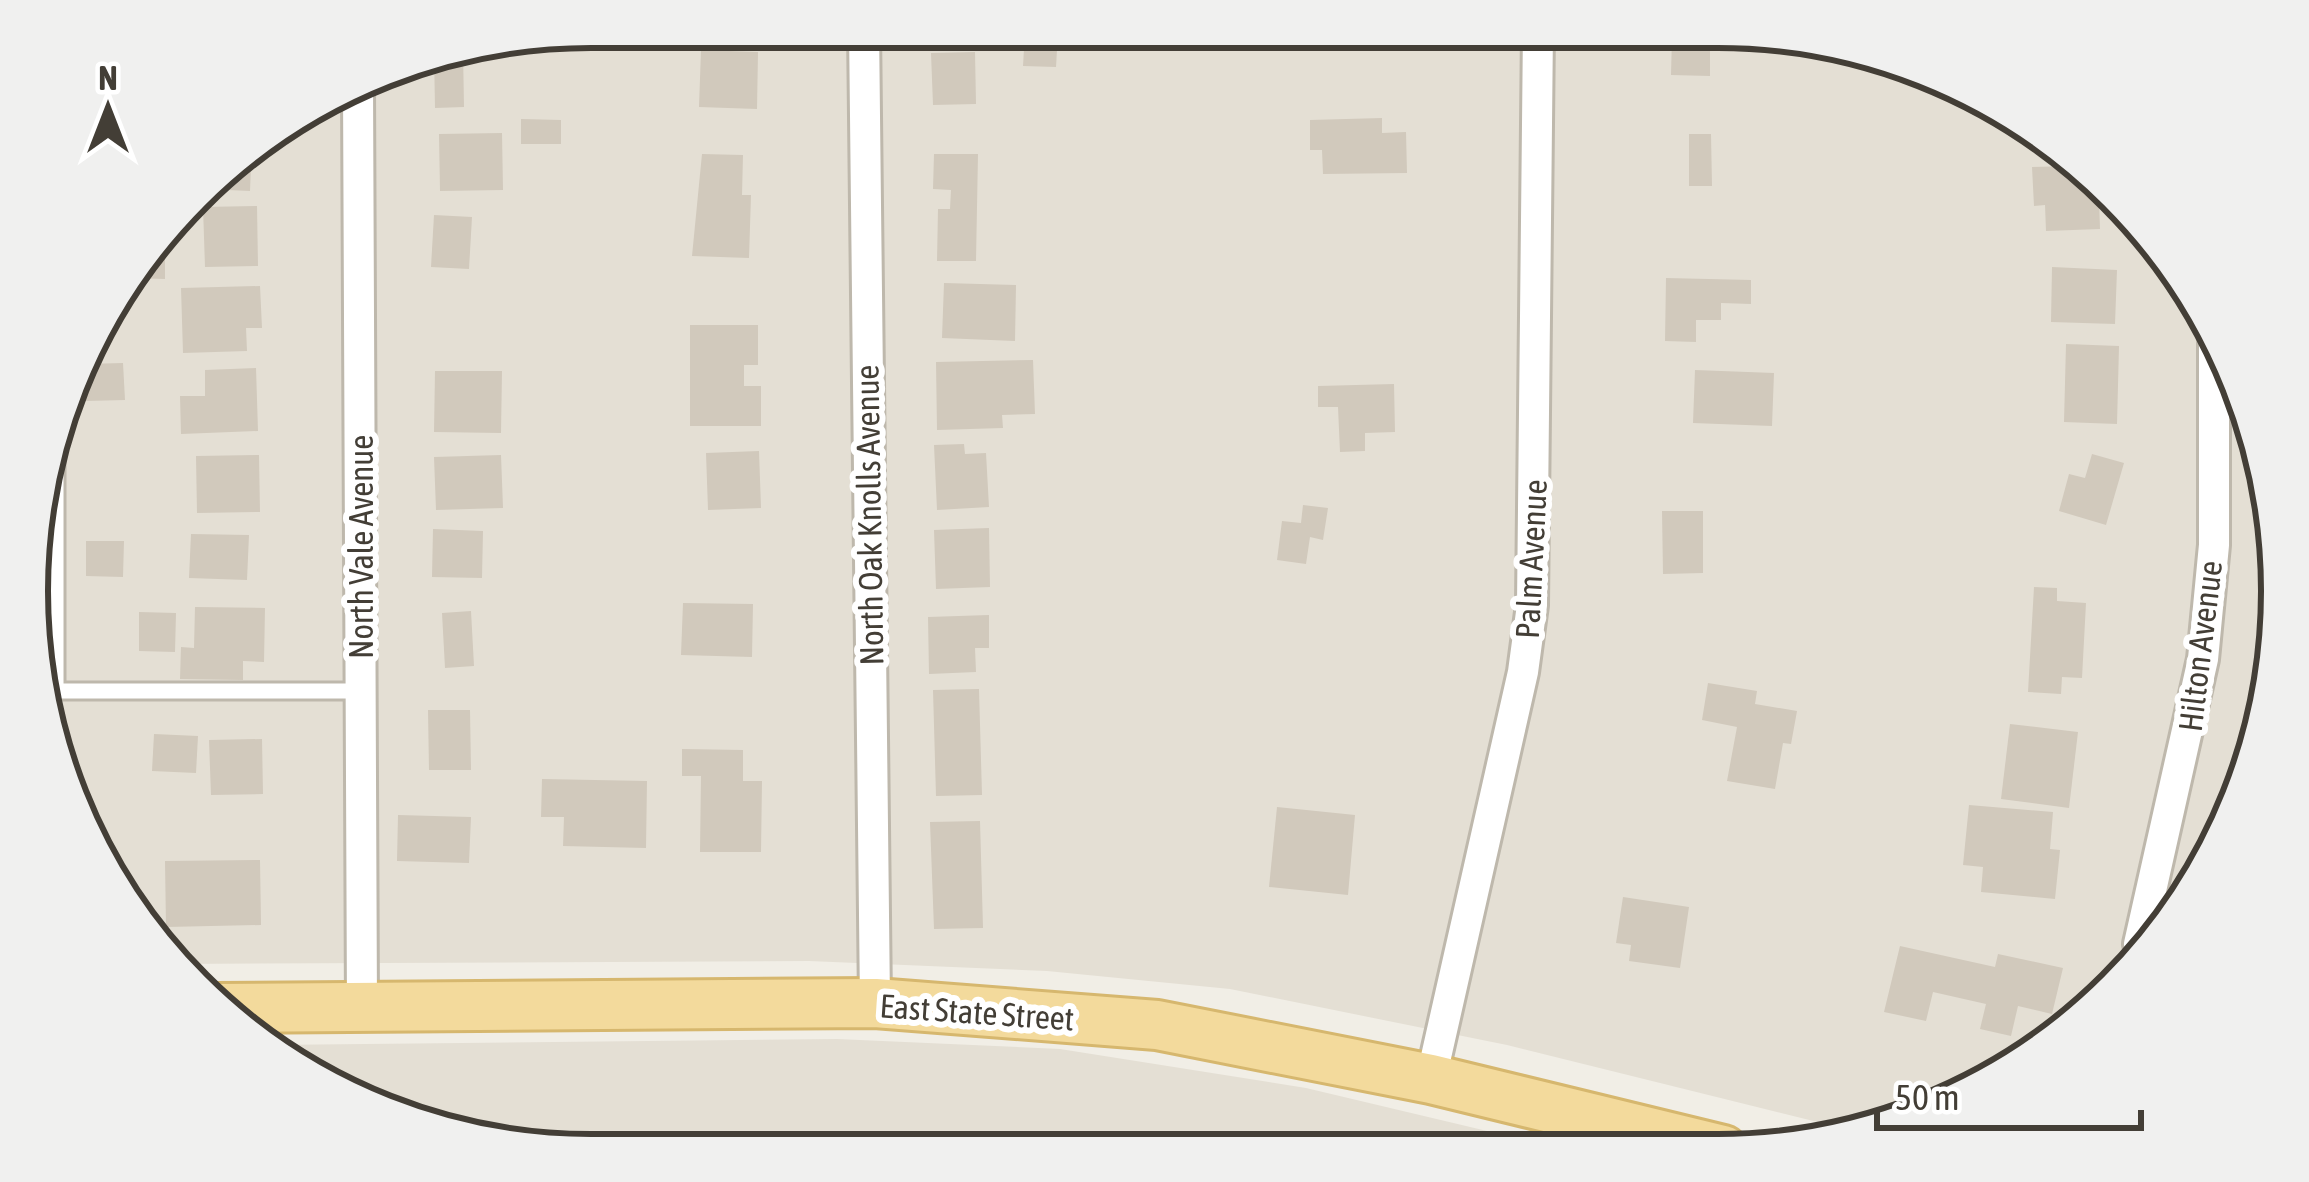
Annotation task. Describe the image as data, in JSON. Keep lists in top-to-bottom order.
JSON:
{
  "streets": {
    "main road": ["East State Street"],
    "street": [
      "North Oak Knolls Avenue",
      "North Vale Avenue",
      "Palm Avenue",
      "Hilton Avenue"
    ]
  },
  "crossings": [
    ["North Oak Knolls Avenue", "East State Street"],
    ["North Vale Avenue", "East State Street"],
    ["Palm Avenue", "East State Street"]
  ],
  "scale_bar": "50 m",
  "north": "top"
}
